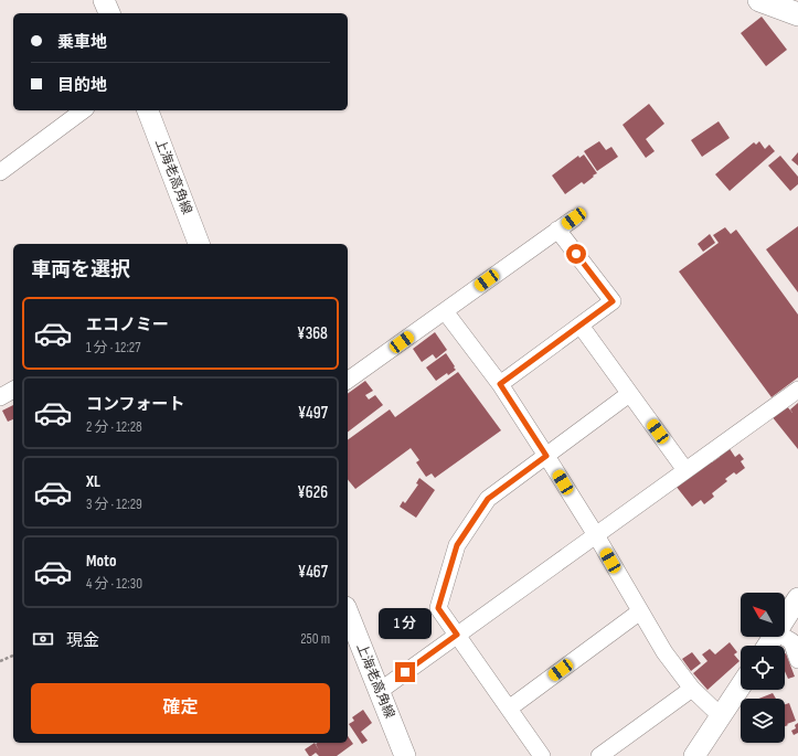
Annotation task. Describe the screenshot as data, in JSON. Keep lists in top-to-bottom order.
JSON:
{
  "streets": {
    "main road": ["上海老高角線"]
  },
  "north": "top left",
  "page": {
    "banner": ["乗車地", "目的地"],
    "heading": "車両を選択",
    "list": [
      {
        "name": "エコノミー",
        "note": "1 分 · 12:27",
        "value": "¥368"
      },
      {
        "name": "コンフォート",
        "note": "2 分 · 12:28",
        "value": "¥497"
      },
      {
        "name": "XL",
        "note": "3 分 · 12:29",
        "value": "¥626"
      },
      {
        "name": "Moto",
        "note": "4 分 · 12:30",
        "value": "¥467"
      }
    ],
    "bubble": "1 分",
    "pay": ["現金", "250 m"],
    "buttons": "確定"
  }
}
